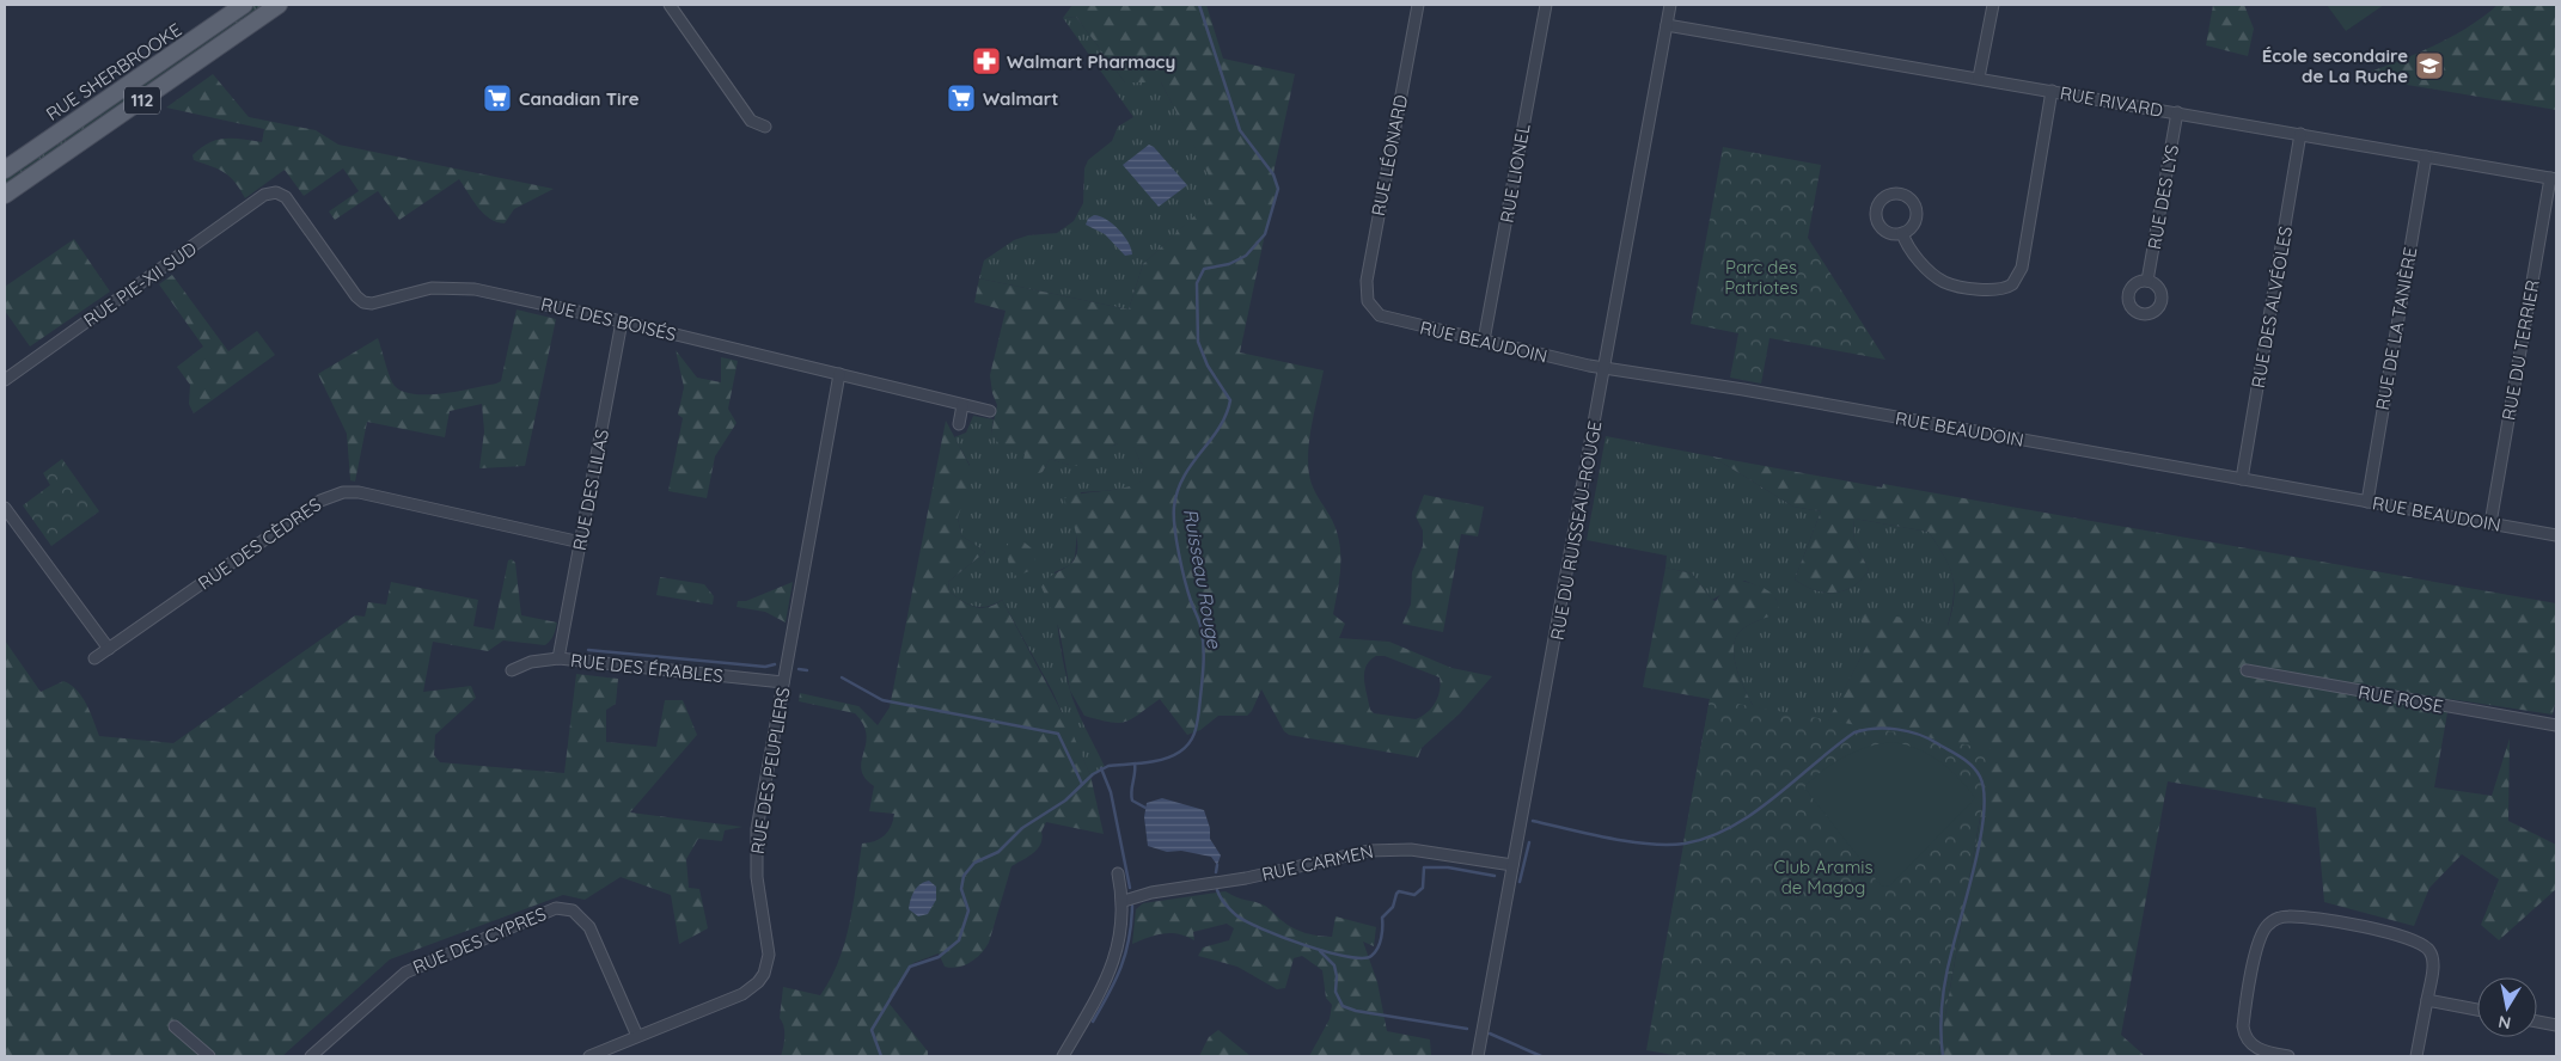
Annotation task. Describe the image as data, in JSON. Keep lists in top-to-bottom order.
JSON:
{
  "streets": {
    "main road": ["RUE SHERBROOKE", "112"],
    "street": [
      "RUE RIVARD",
      "RUE LÉONARD",
      "RUE LIONEL",
      "RUE DES LYS",
      "RUE PIE-XII SUD",
      "RUE DES ALVÉOLES",
      "RUE DES BOISÉS",
      "RUE DE LA TANIÈRE",
      "RUE BEAUDOIN",
      "RUE DU TERRIER",
      "RUE DES LILAS",
      "RUE DU RUISSEAU-ROUGE",
      "RUE DES CÈDRES",
      "RUE DES ÉRABLES",
      "RUE ROSE",
      "RUE DES PEUPLIERS",
      "RUE CARMEN",
      "RUE DES CYPRES"
    ]
  },
  "crossings": [
    ["RUE RIVARD", "RUE DES LYS"],
    ["RUE RIVARD", "RUE DES ALVÉOLES"],
    ["RUE RIVARD", "RUE DE LA TANIÈRE"],
    ["RUE RIVARD", "RUE DU TERRIER"],
    ["RUE RIVARD", "RUE DU RUISSEAU-ROUGE"],
    ["RUE LÉONARD", "RUE BEAUDOIN"],
    ["RUE LIONEL", "RUE BEAUDOIN"],
    ["RUE PIE-XII SUD", "RUE DES BOISÉS"],
    ["RUE DES ALVÉOLES", "RUE BEAUDOIN"],
    ["RUE DES BOISÉS", "RUE DES LILAS"],
    ["RUE DES BOISÉS", "RUE DES PEUPLIERS"],
    ["RUE DE LA TANIÈRE", "RUE BEAUDOIN"],
    ["RUE BEAUDOIN", "RUE DU TERRIER"],
    ["RUE BEAUDOIN", "RUE DU RUISSEAU-ROUGE"],
    ["RUE DES LILAS", "RUE DES CÈDRES"],
    ["RUE DES LILAS", "RUE DES ÉRABLES"],
    ["RUE DU RUISSEAU-ROUGE", "RUE CARMEN"],
    ["RUE DES ÉRABLES", "RUE DES PEUPLIERS"],
    ["RUE DES PEUPLIERS", "RUE DES CYPRES"]
  ],
  "water": ["Ruisseau Rouge"],
  "parks": ["Parc des Patriotes", "Club Aramis de Magog"],
  "places": {
    "pharmacy": ["Walmart Pharmacy"],
    "school or university": ["École secondaire de La Ruche"],
    "supermarket": ["Canadian Tire", "Walmart"]
  },
  "north": "bottom"
}
